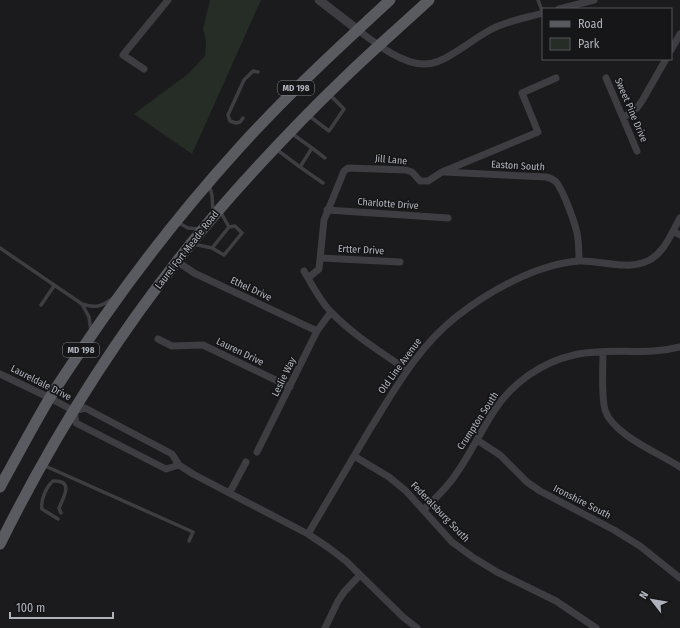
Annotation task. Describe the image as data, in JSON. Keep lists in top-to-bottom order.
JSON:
{
  "streets": {
    "main road": ["MD 198", "Laurel Fort Meade Road"],
    "street": [
      "Sweet Pine Drive",
      "Jill Lane",
      "Easton South",
      "Charlotte Drive",
      "Ertter Drive",
      "Ethel Drive",
      "Lauren Drive",
      "Old Line Avenue",
      "Leslie Way",
      "Laureldale Drive",
      "Crumpton South",
      "Ironshire South",
      "Federalsburg South"
    ]
  },
  "crossings": [
    ["MD 198", "Laureldale Drive"],
    ["Jill Lane", "Easton South"],
    ["Jill Lane", "Charlotte Drive"],
    ["Jill Lane", "Ertter Drive"],
    ["Easton South", "Old Line Avenue"],
    ["Laurel Fort Meade Road", "Ethel Drive"],
    ["Laurel Fort Meade Road", "Laureldale Drive"],
    ["Ethel Drive", "Leslie Way"],
    ["Lauren Drive", "Leslie Way"],
    ["Old Line Avenue", "Federalsburg South"],
    ["Crumpton South", "Ironshire South"],
    ["Crumpton South", "Federalsburg South"]
  ],
  "legend": ["Road", "Park"],
  "scale_bar": "100 m",
  "north": "top left"
}
